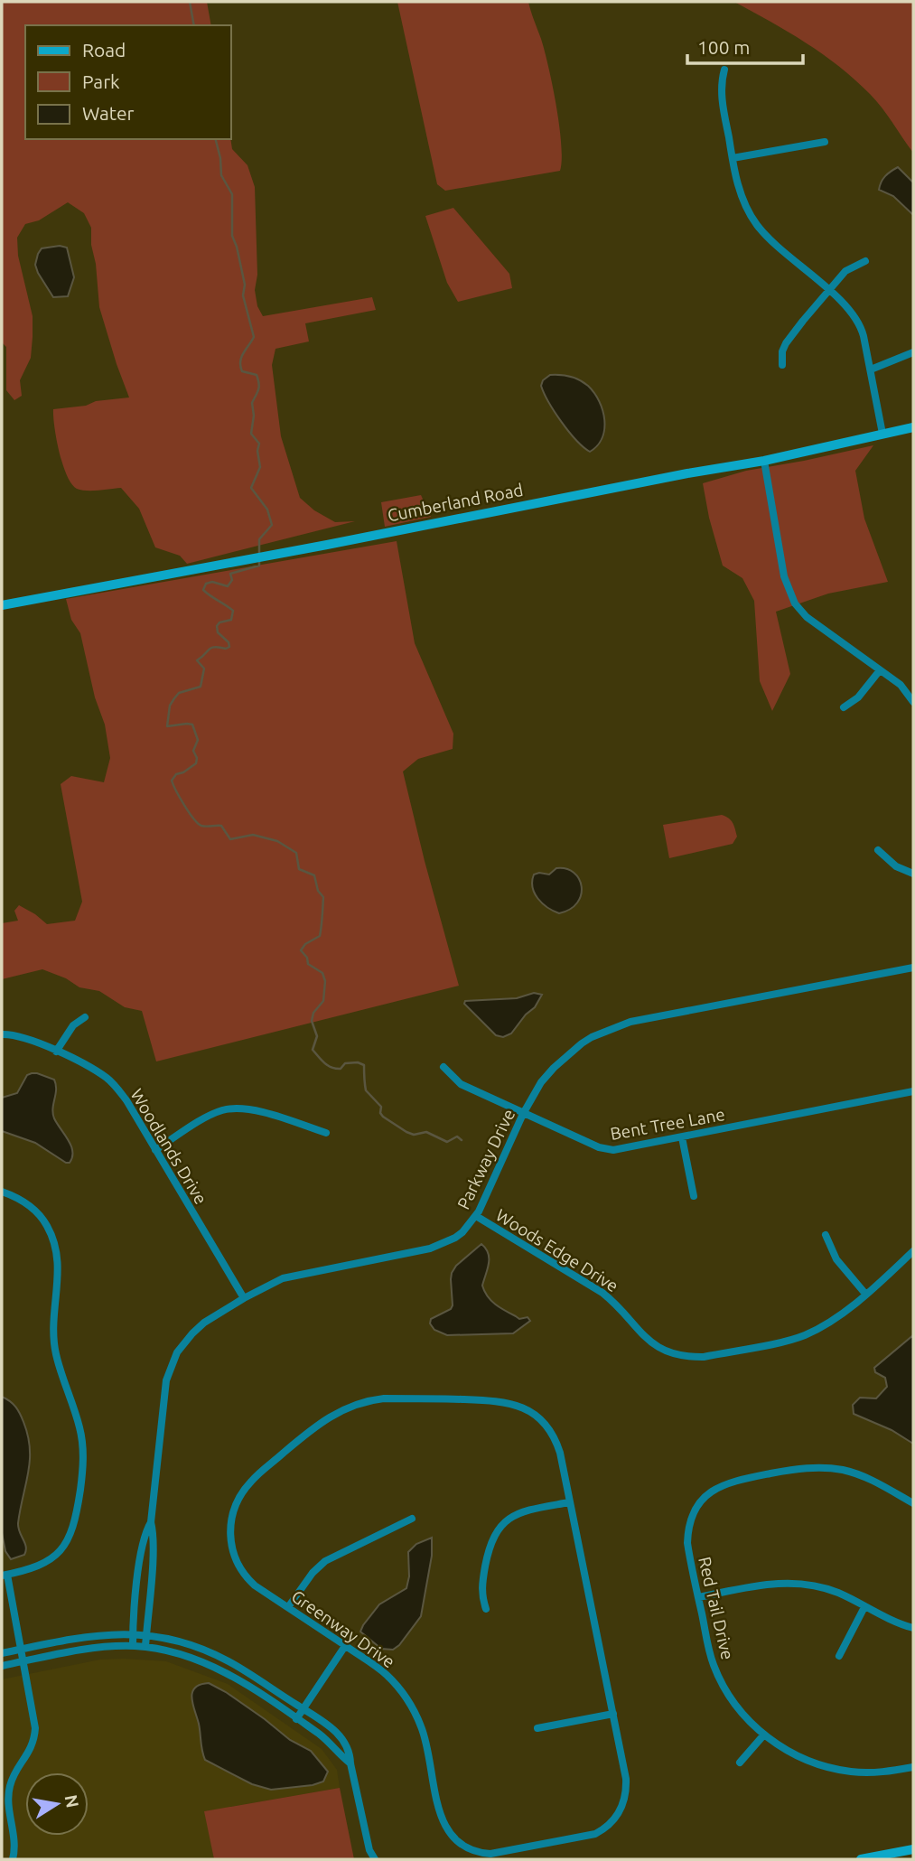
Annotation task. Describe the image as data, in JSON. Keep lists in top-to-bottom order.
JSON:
{
  "streets": {
    "main road": ["Cumberland Road"],
    "street": [
      "Bent Tree Lane",
      "Woodlands Drive",
      "Parkway Drive",
      "Woods Edge Drive",
      "Red Tail Drive",
      "Greenway Drive"
    ]
  },
  "crossings": [
    ["Bent Tree Lane", "Parkway Drive"],
    ["Woodlands Drive", "Parkway Drive"],
    ["Parkway Drive", "Woods Edge Drive"]
  ],
  "legend": ["Road", "Park", "Water"],
  "scale_bar": "100 m",
  "north": "right"
}
